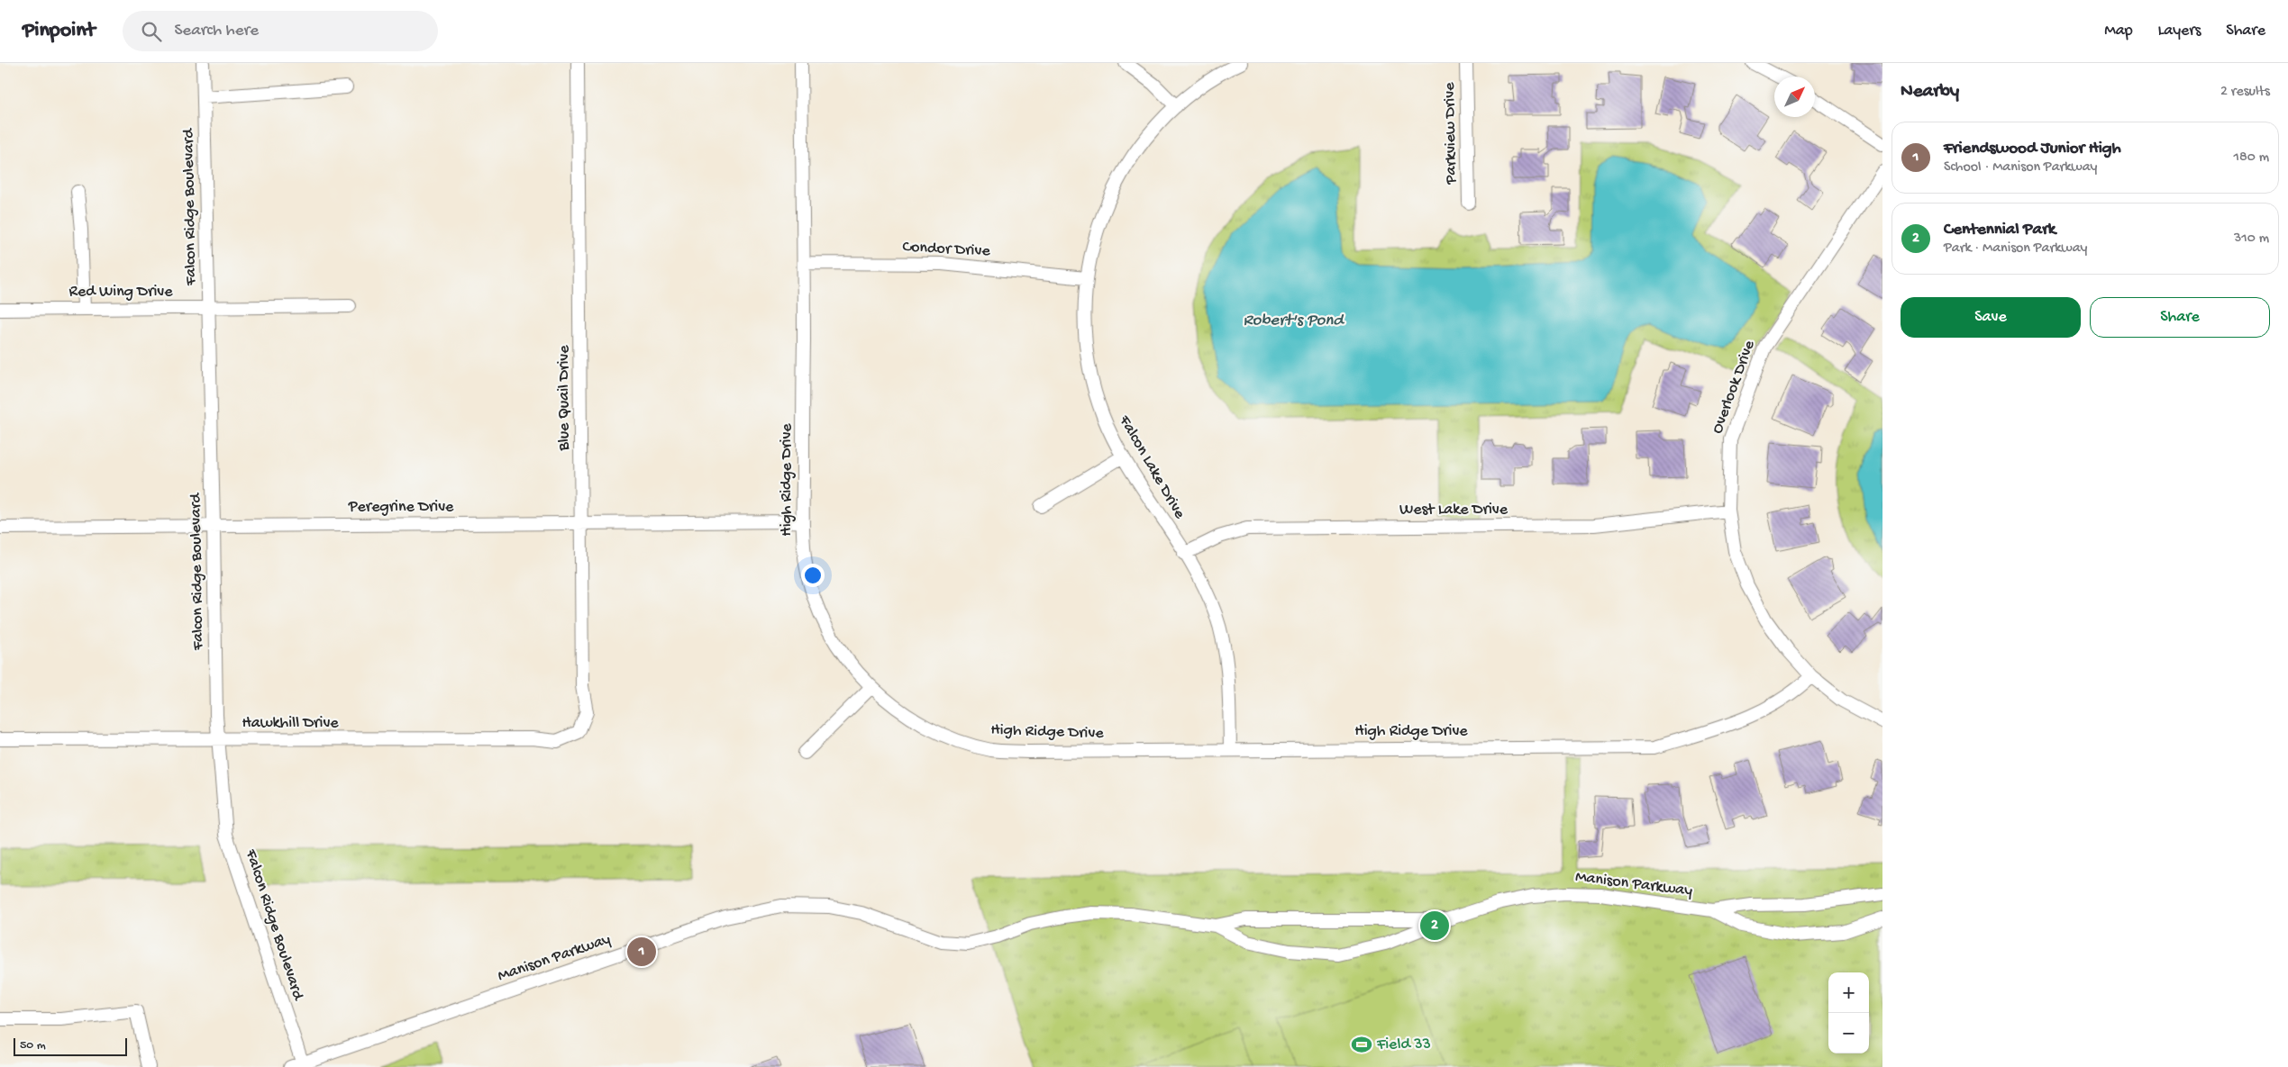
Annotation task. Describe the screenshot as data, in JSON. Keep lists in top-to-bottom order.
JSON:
{
  "streets": {
    "street": [
      "Parkview Drive",
      "Falcon Ridge Boulevard",
      "Condor Drive",
      "Red Wing Drive",
      "Overlook Drive",
      "Blue Quail Drive",
      "Falcon Lake Drive",
      "High Ridge Drive",
      "Peregrine Drive",
      "West Lake Drive",
      "Hawkhill Drive",
      "Manison Parkway"
    ]
  },
  "crossings": [
    ["Falcon Ridge Boulevard", "Red Wing Drive"],
    ["Falcon Ridge Boulevard", "Peregrine Drive"],
    ["Falcon Ridge Boulevard", "Hawkhill Drive"],
    ["Falcon Ridge Boulevard", "Manison Parkway"],
    ["Condor Drive", "Falcon Lake Drive"],
    ["Condor Drive", "High Ridge Drive"],
    ["Overlook Drive", "High Ridge Drive"],
    ["Overlook Drive", "West Lake Drive"],
    ["Blue Quail Drive", "Peregrine Drive"],
    ["Blue Quail Drive", "Hawkhill Drive"],
    ["Falcon Lake Drive", "High Ridge Drive"],
    ["Falcon Lake Drive", "West Lake Drive"],
    ["High Ridge Drive", "Peregrine Drive"]
  ],
  "water": ["Robert's Pond"],
  "places": {
    "sports": ["Field 33"]
  },
  "scale_bar": "50 m",
  "north": "top right",
  "page": {
    "header": "Pinpoint",
    "search": "Search here",
    "nav": ["Map", "Layers", "Share"],
    "heading": ["Nearby", "2 results"],
    "list": [
      {
        "mark": "1",
        "name": "Friendswood Junior High",
        "note": "School · Manison Parkway",
        "value": "180 m"
      },
      {
        "mark": "2",
        "name": "Centennial Park",
        "note": "Park · Manison Parkway",
        "value": "310 m"
      }
    ],
    "buttons": ["Save", "Share"],
    "pins": ["2", "1"],
    "map_buttons": ["+", "−"],
    "scale": "50 m"
  }
}
